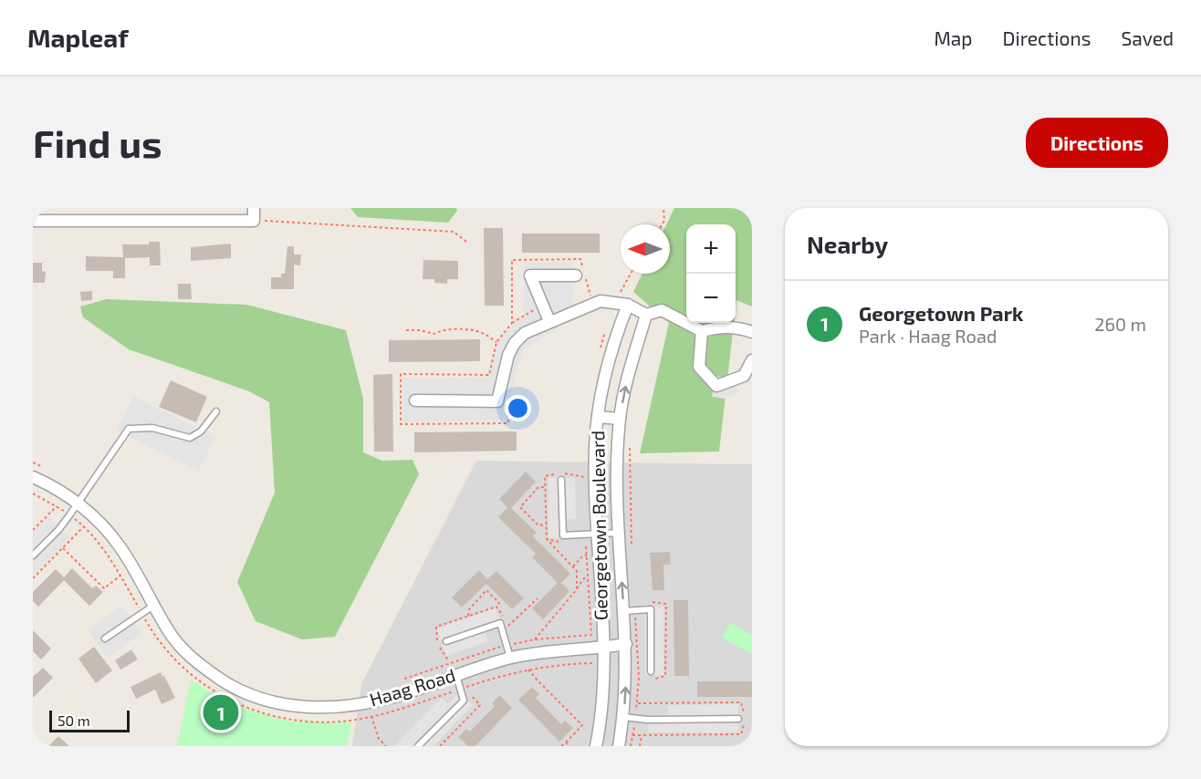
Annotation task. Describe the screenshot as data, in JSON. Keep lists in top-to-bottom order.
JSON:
{
  "streets": {
    "street": ["Georgetown Boulevard", "Haag Road"]
  },
  "crossings": [
    ["Georgetown Boulevard", "Haag Road"]
  ],
  "scale_bar": "50 m",
  "north": "left",
  "page": {
    "header": "Mapleaf",
    "nav": ["Map", "Directions", "Saved"],
    "buttons": "Directions",
    "title": "Find us",
    "heading": "Nearby",
    "map_buttons": ["+", "−"],
    "list": [
      {
        "mark": "1",
        "name": "Georgetown Park",
        "note": "Park · Haag Road",
        "value": "260 m"
      }
    ],
    "pins": "1",
    "scale": "50 m"
  }
}
